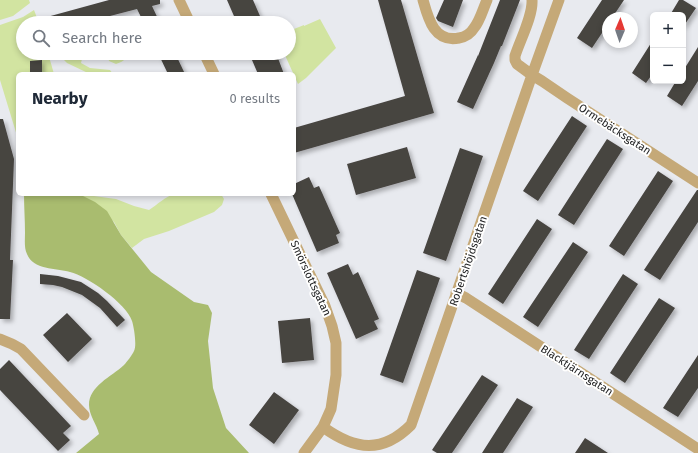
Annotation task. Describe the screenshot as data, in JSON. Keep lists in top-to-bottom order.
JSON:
{
  "streets": {
    "street": [
      "Ormebäcksgatan",
      "Robertshöjdsgatan",
      "Smörslottsgatan",
      "Blacktjärnsgatan"
    ]
  },
  "crossings": [
    ["Ormebäcksgatan", "Robertshöjdsgatan"],
    ["Robertshöjdsgatan", "Smörslottsgatan"],
    ["Robertshöjdsgatan", "Blacktjärnsgatan"]
  ],
  "north": "top",
  "page": {
    "map_buttons": ["+", "−"],
    "search": "Search here",
    "heading": ["Nearby", "0 results"]
  }
}
